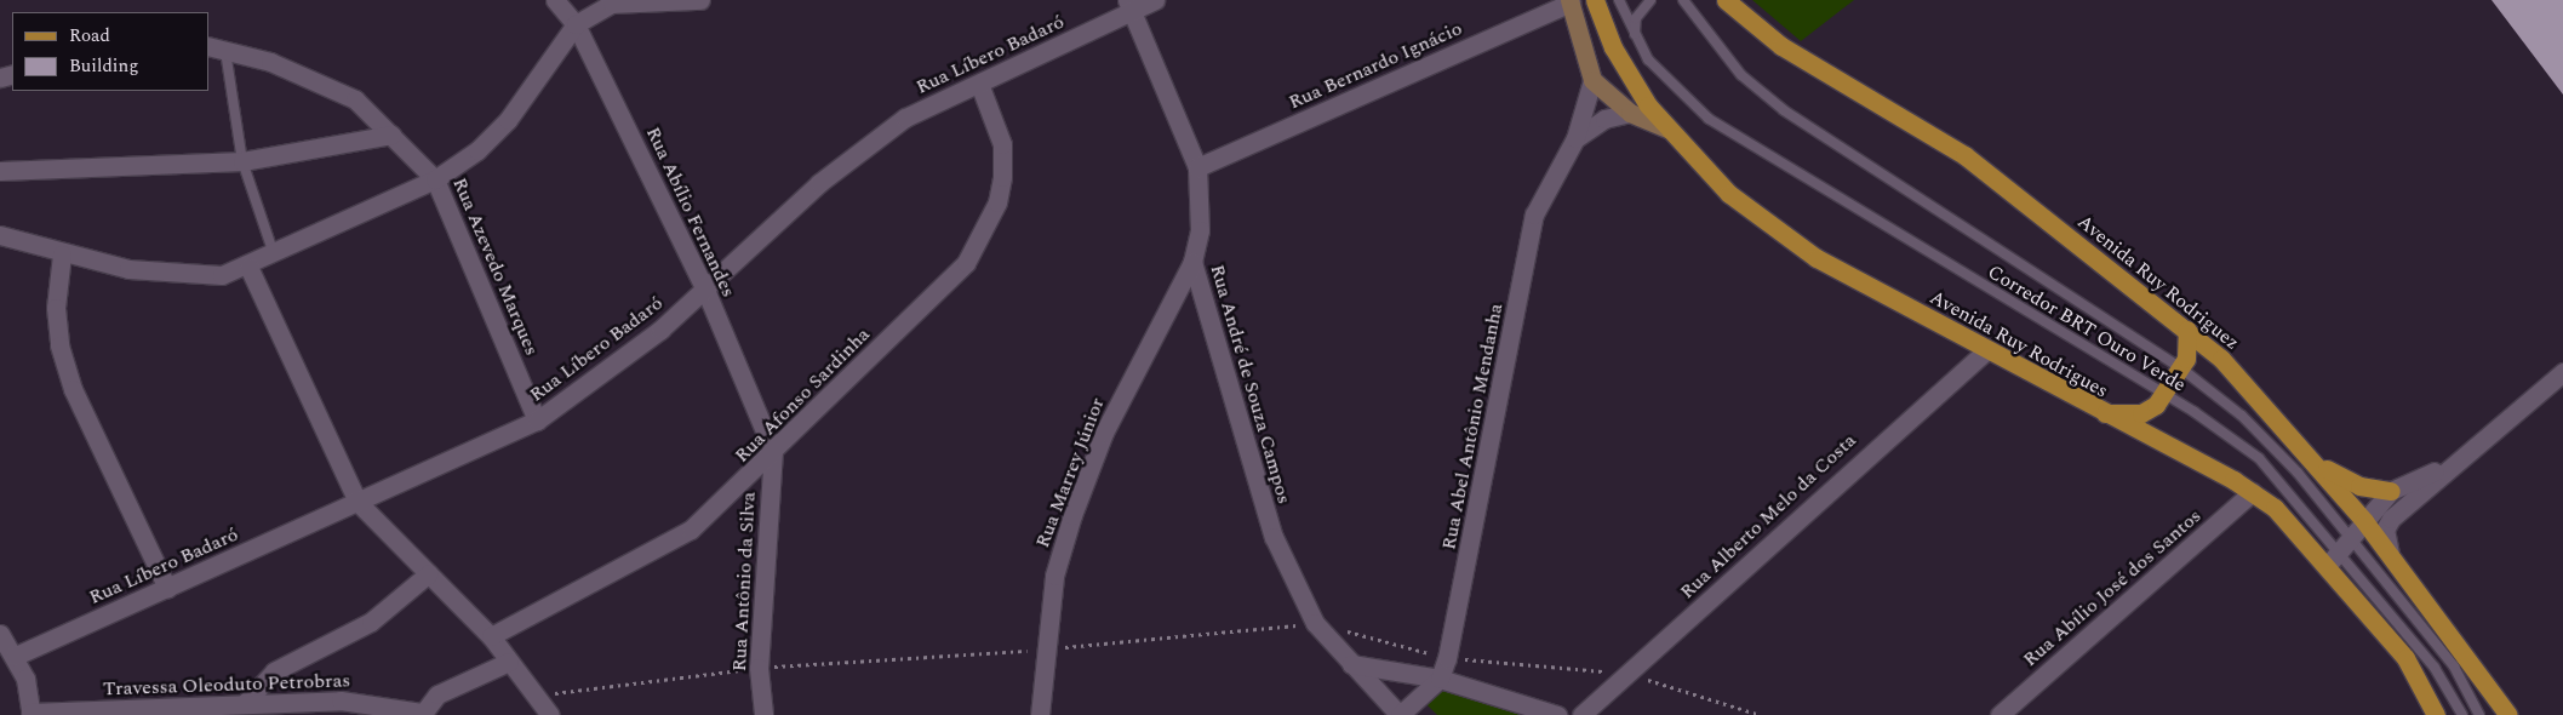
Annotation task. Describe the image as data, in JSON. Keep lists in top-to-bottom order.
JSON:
{
  "streets": {
    "main road": ["Avenida Ruy Rodriguez", "Avenida Ruy Rodrigues"],
    "street": [
      "Rua Líbero Badaró",
      "Rua Bernardo Ignácio",
      "Rua Abílio Fernandes",
      "Rua Azevedo Marques",
      "Rua André de Souza Campos",
      "Rua Afonso Sardinha",
      "Rua Abel Antônio Mendanha",
      "Rua Marrey Júnior",
      "Rua Alberto Melo da Costa",
      "Rua Antônio da Silva",
      "Rua Abílio José dos Santos",
      "Travessa Oleoduto Petrobras"
    ],
    "lane": ["Corredor BRT Ouro Verde"]
  },
  "crossings": [
    ["Rua Líbero Badaró", "Rua Abílio Fernandes"],
    ["Rua Líbero Badaró", "Rua Azevedo Marques"],
    ["Rua Líbero Badaró", "Rua André de Souza Campos"],
    ["Rua Líbero Badaró", "Rua Afonso Sardinha"],
    ["Rua Bernardo Ignácio", "Rua André de Souza Campos"],
    ["Rua Abílio Fernandes", "Rua Afonso Sardinha"],
    ["Rua Abílio Fernandes", "Rua Antônio da Silva"],
    ["Avenida Ruy Rodrigues", "Rua Alberto Melo da Costa"],
    ["Avenida Ruy Rodrigues", "Rua Abílio José dos Santos"],
    ["Rua André de Souza Campos", "Rua Abel Antônio Mendanha"],
    ["Rua André de Souza Campos", "Rua Marrey Júnior"],
    ["Rua Afonso Sardinha", "Rua Antônio da Silva"]
  ],
  "legend": ["Road", "Building"]
}
